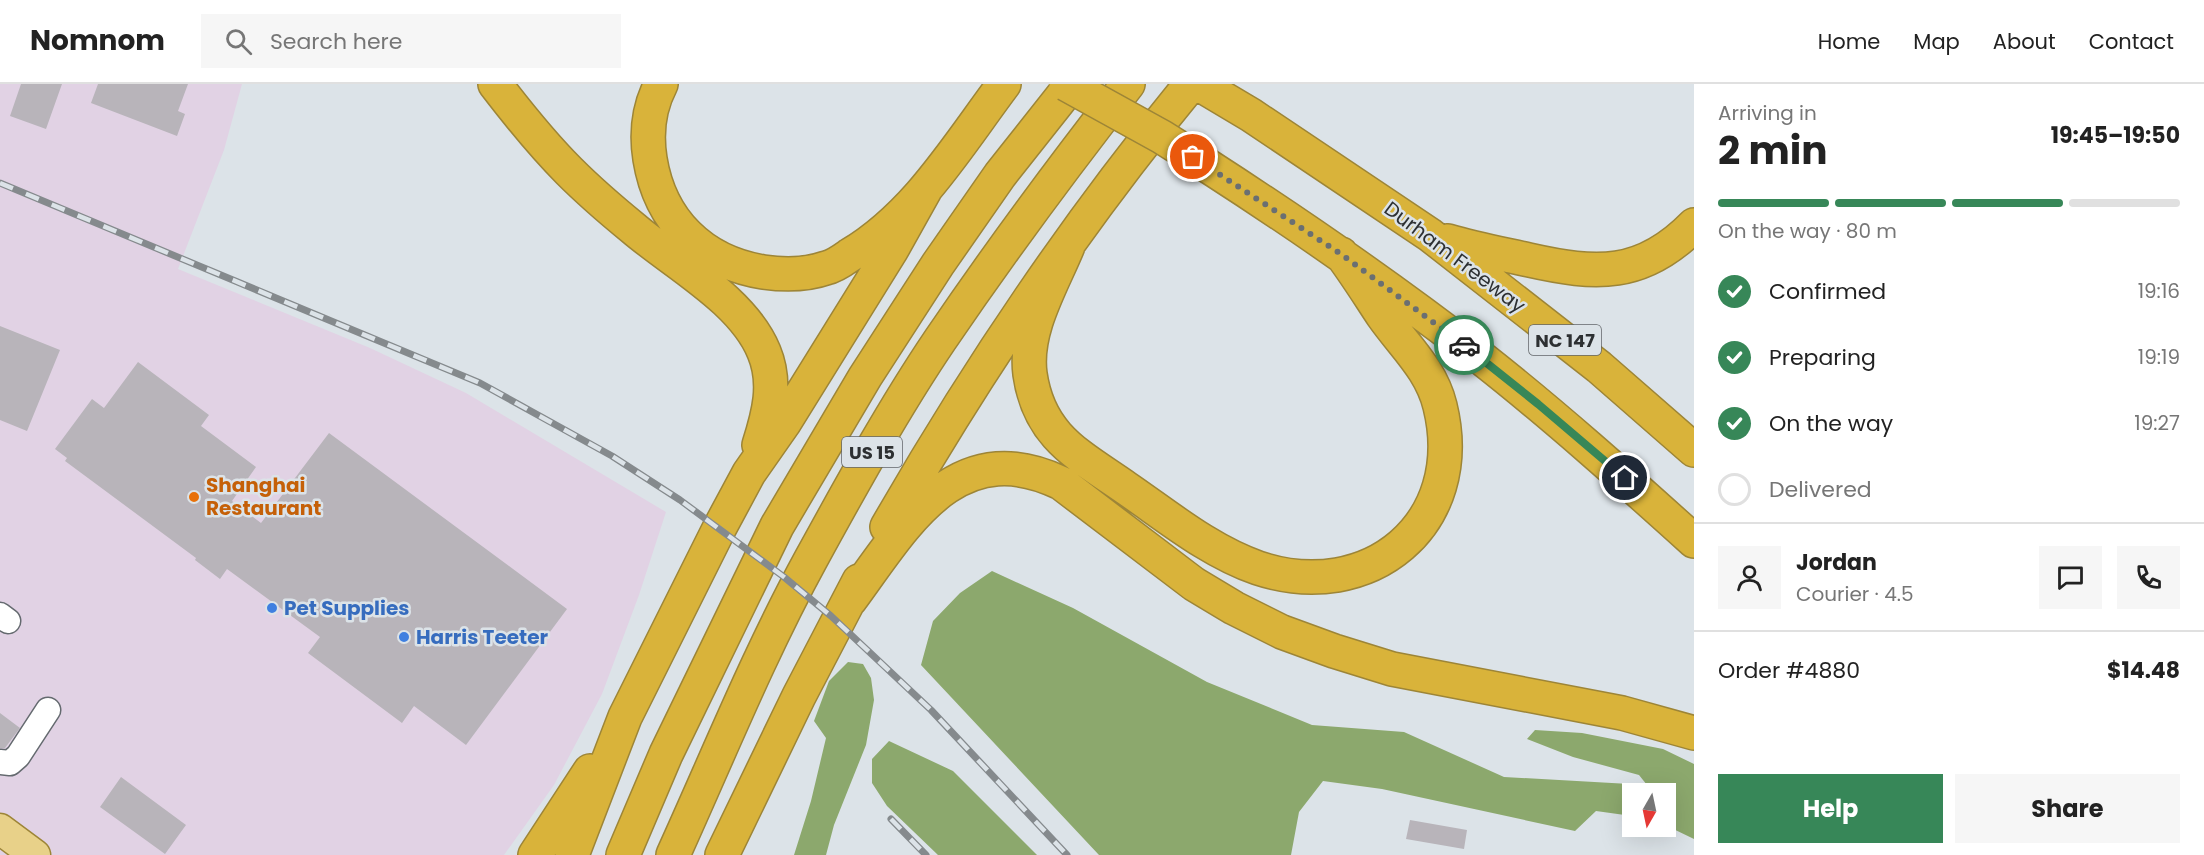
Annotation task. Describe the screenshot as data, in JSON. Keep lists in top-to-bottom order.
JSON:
{
  "streets": {
    "highway": ["Durham Freeway", "NC 147", "US 15"]
  },
  "places": ["Shanghai Restaurant", "Pet Supplies", "Harris Teeter"],
  "north": "bottom",
  "page": {
    "header": "Nomnom",
    "search": "Search here",
    "nav": [
      "Home",
      "Map",
      "About",
      "Contact"
    ],
    "heading": ["2 min", "Arriving in", "19:45–19:50"],
    "panel": [
      "Jordan",
      "Courier · 4.5",
      "Order #4880",
      "$14.48"
    ],
    "bar": "On the way · 80 m",
    "list": [
      ["Confirmed", "19:16"],
      ["Preparing", "19:19"],
      ["On the way", "19:27"],
      "Delivered"
    ],
    "buttons": ["Help", "Share"]
  }
}
